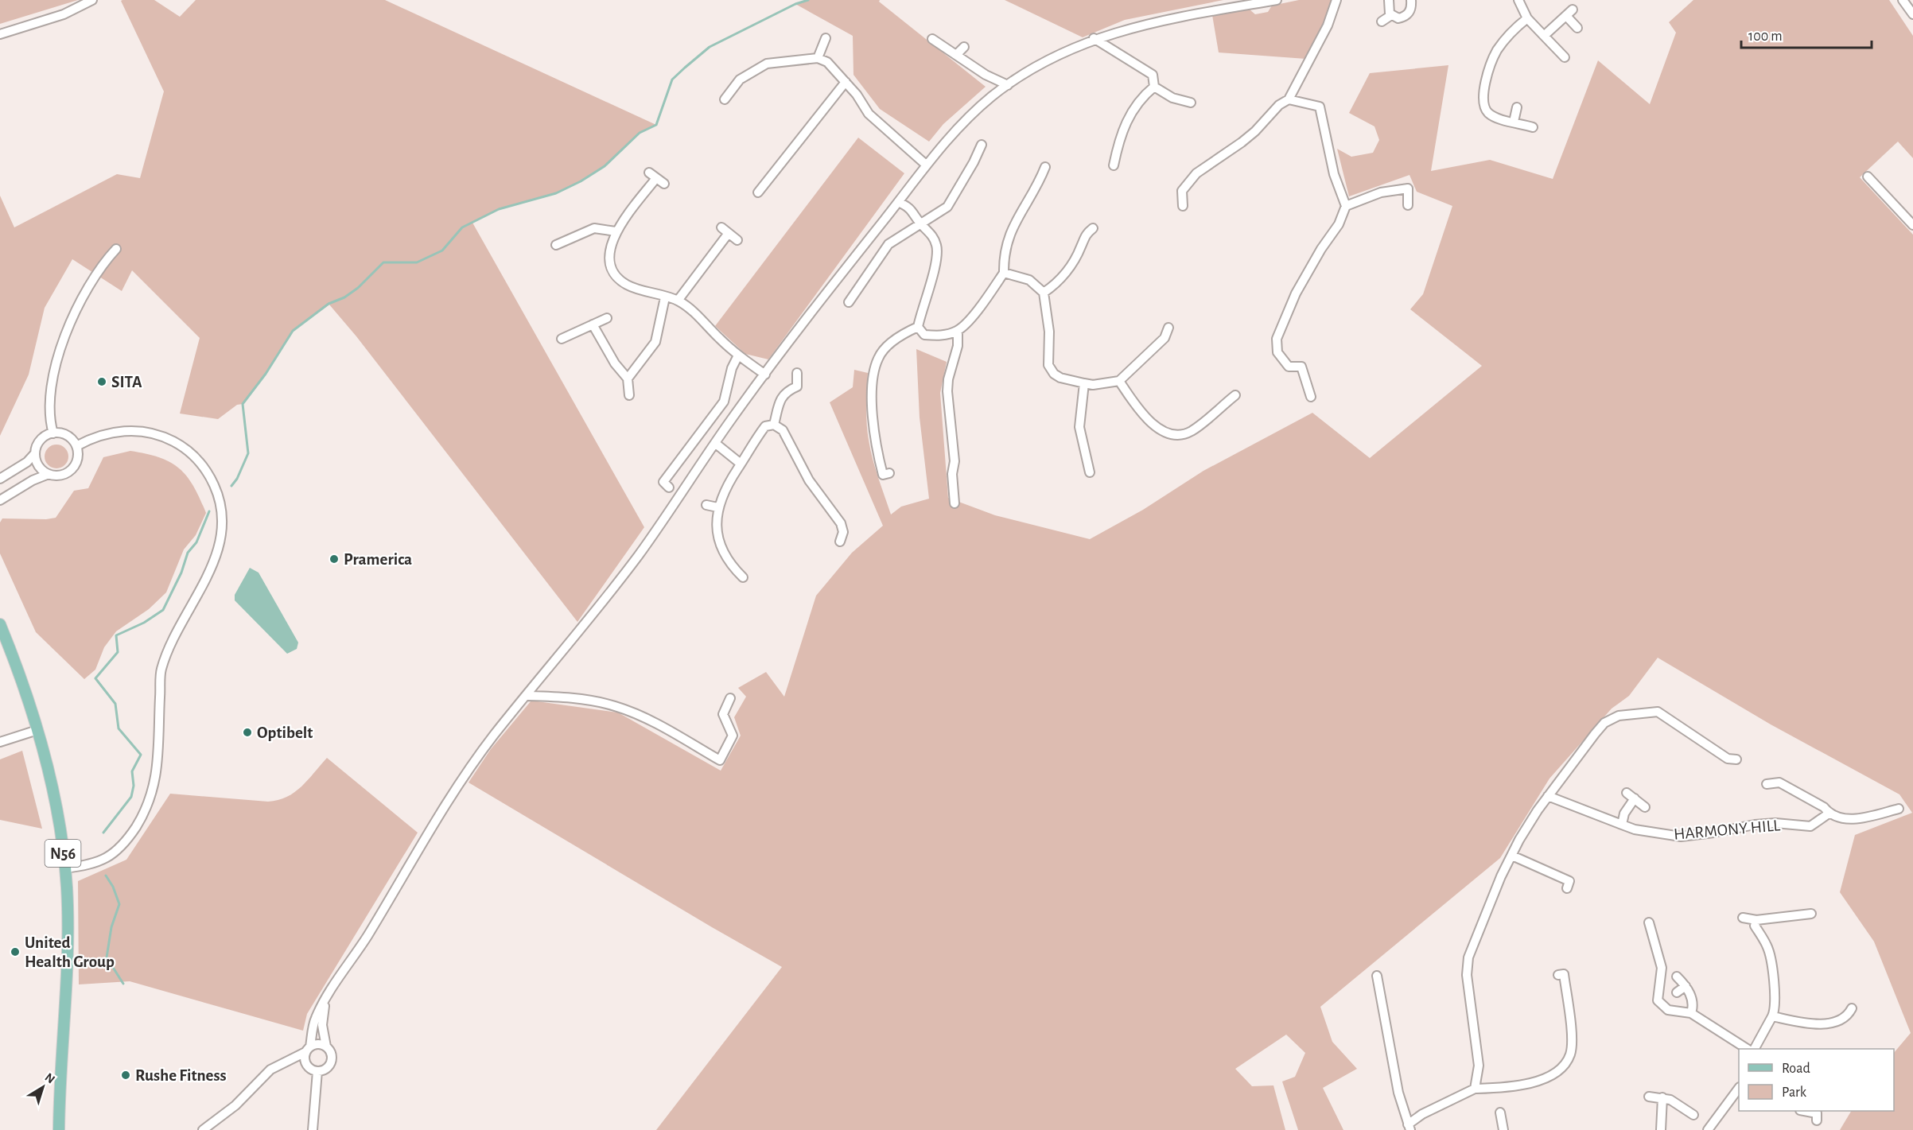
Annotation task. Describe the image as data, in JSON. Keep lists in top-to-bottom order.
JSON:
{
  "streets": {
    "main road": ["N56"],
    "street": ["HARMONY HILL"]
  },
  "places": [
    "SITA",
    "Pramerica",
    "Optibelt",
    "United Health Group",
    "Rushe Fitness"
  ],
  "legend": ["Road", "Park"],
  "scale_bar": "100 m",
  "north": "top right"
}
